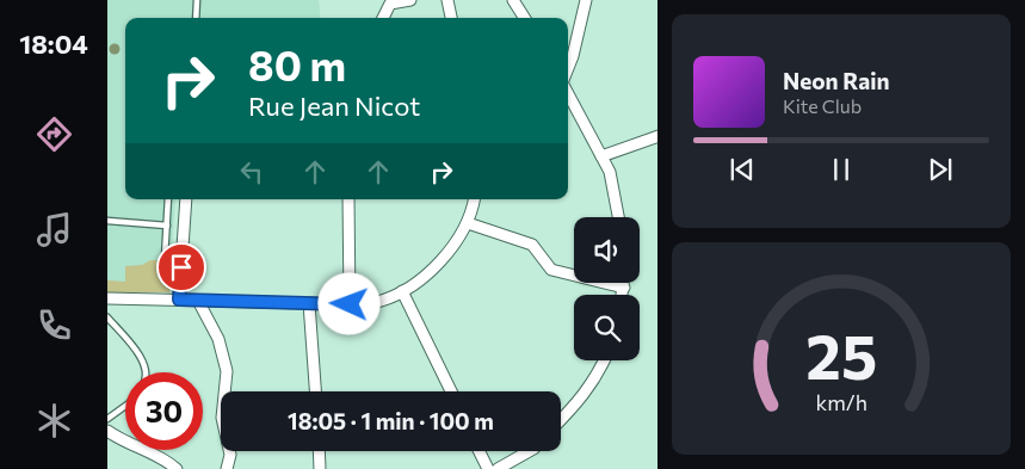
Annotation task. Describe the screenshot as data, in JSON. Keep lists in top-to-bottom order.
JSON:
{
  "page": {
    "tabs": "18:04",
    "turn": ["80 m", "Rue Jean Nicot"],
    "song": ["Neon Rain", "Kite Club"],
    "limit": "30",
    "trip": "18:05 · 1 min · 100 m",
    "gauge": ["25", "km/h"]
  }
}
